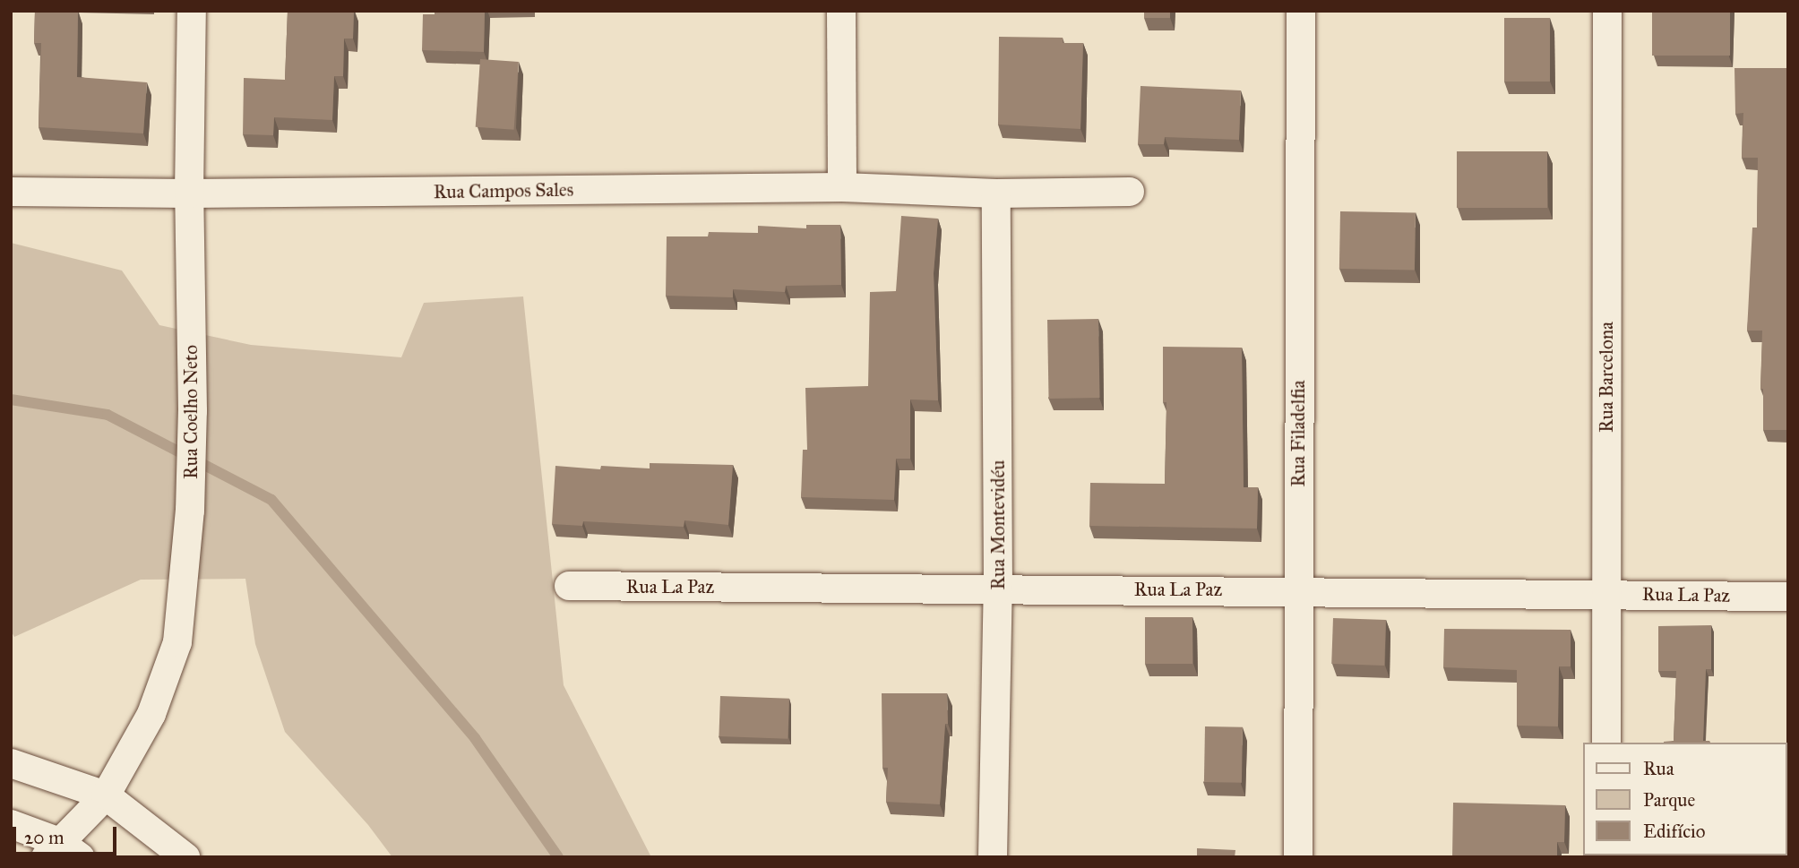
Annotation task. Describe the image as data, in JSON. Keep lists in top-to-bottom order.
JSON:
{
  "streets": {
    "street": [
      "Rua Campos Sales",
      "Rua Barcelona",
      "Rua Coelho Neto",
      "Rua Filadelfia",
      "Rua Montevidéu",
      "Rua La Paz"
    ]
  },
  "crossings": [
    ["Rua Campos Sales", "Rua Coelho Neto"],
    ["Rua Campos Sales", "Rua Montevidéu"],
    ["Rua Barcelona", "Rua La Paz"],
    ["Rua Filadelfia", "Rua La Paz"],
    ["Rua Montevidéu", "Rua La Paz"]
  ],
  "legend": ["Rua", "Parque", "Edifício"],
  "scale_bar": "20 m"
}
